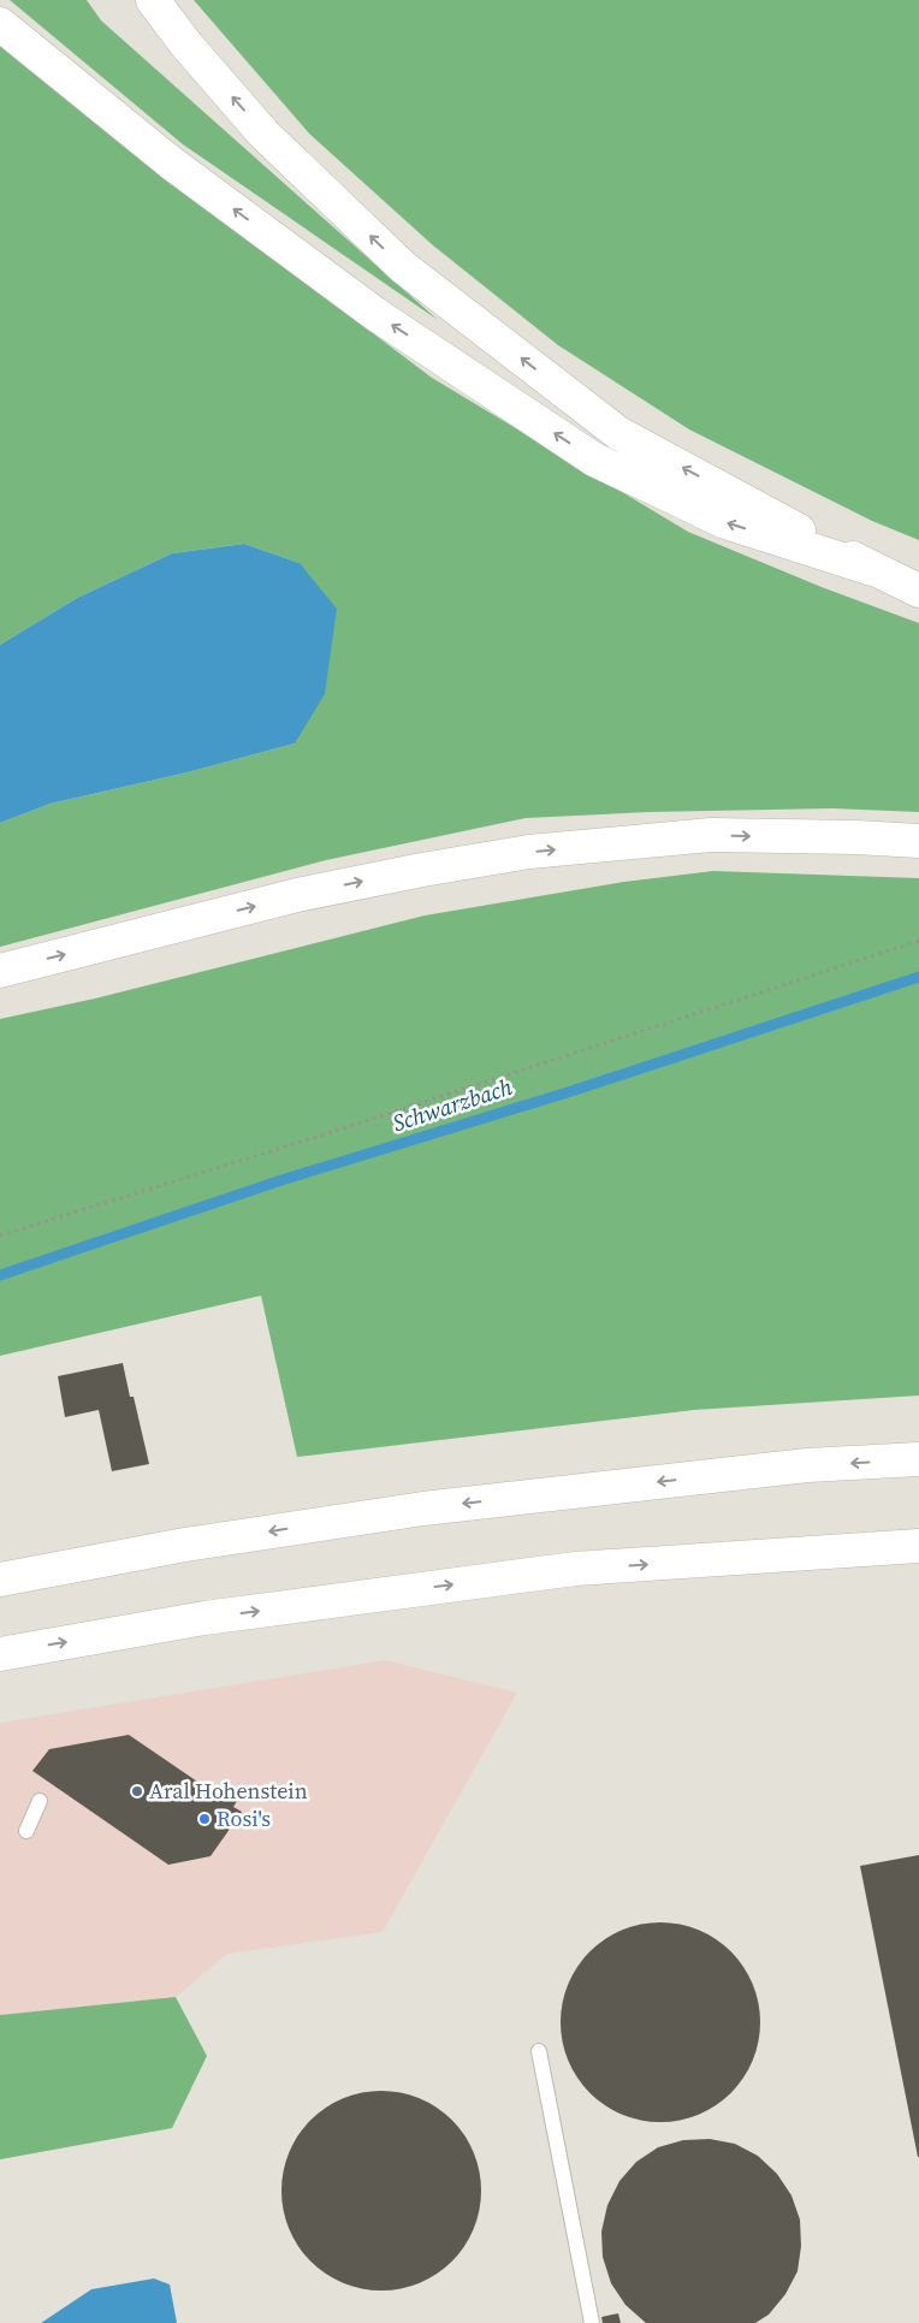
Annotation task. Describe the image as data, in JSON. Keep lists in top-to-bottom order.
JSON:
{
  "water": ["Schwarzbach"],
  "places": ["Aral Hohenstein", "Rosi's"]
}
